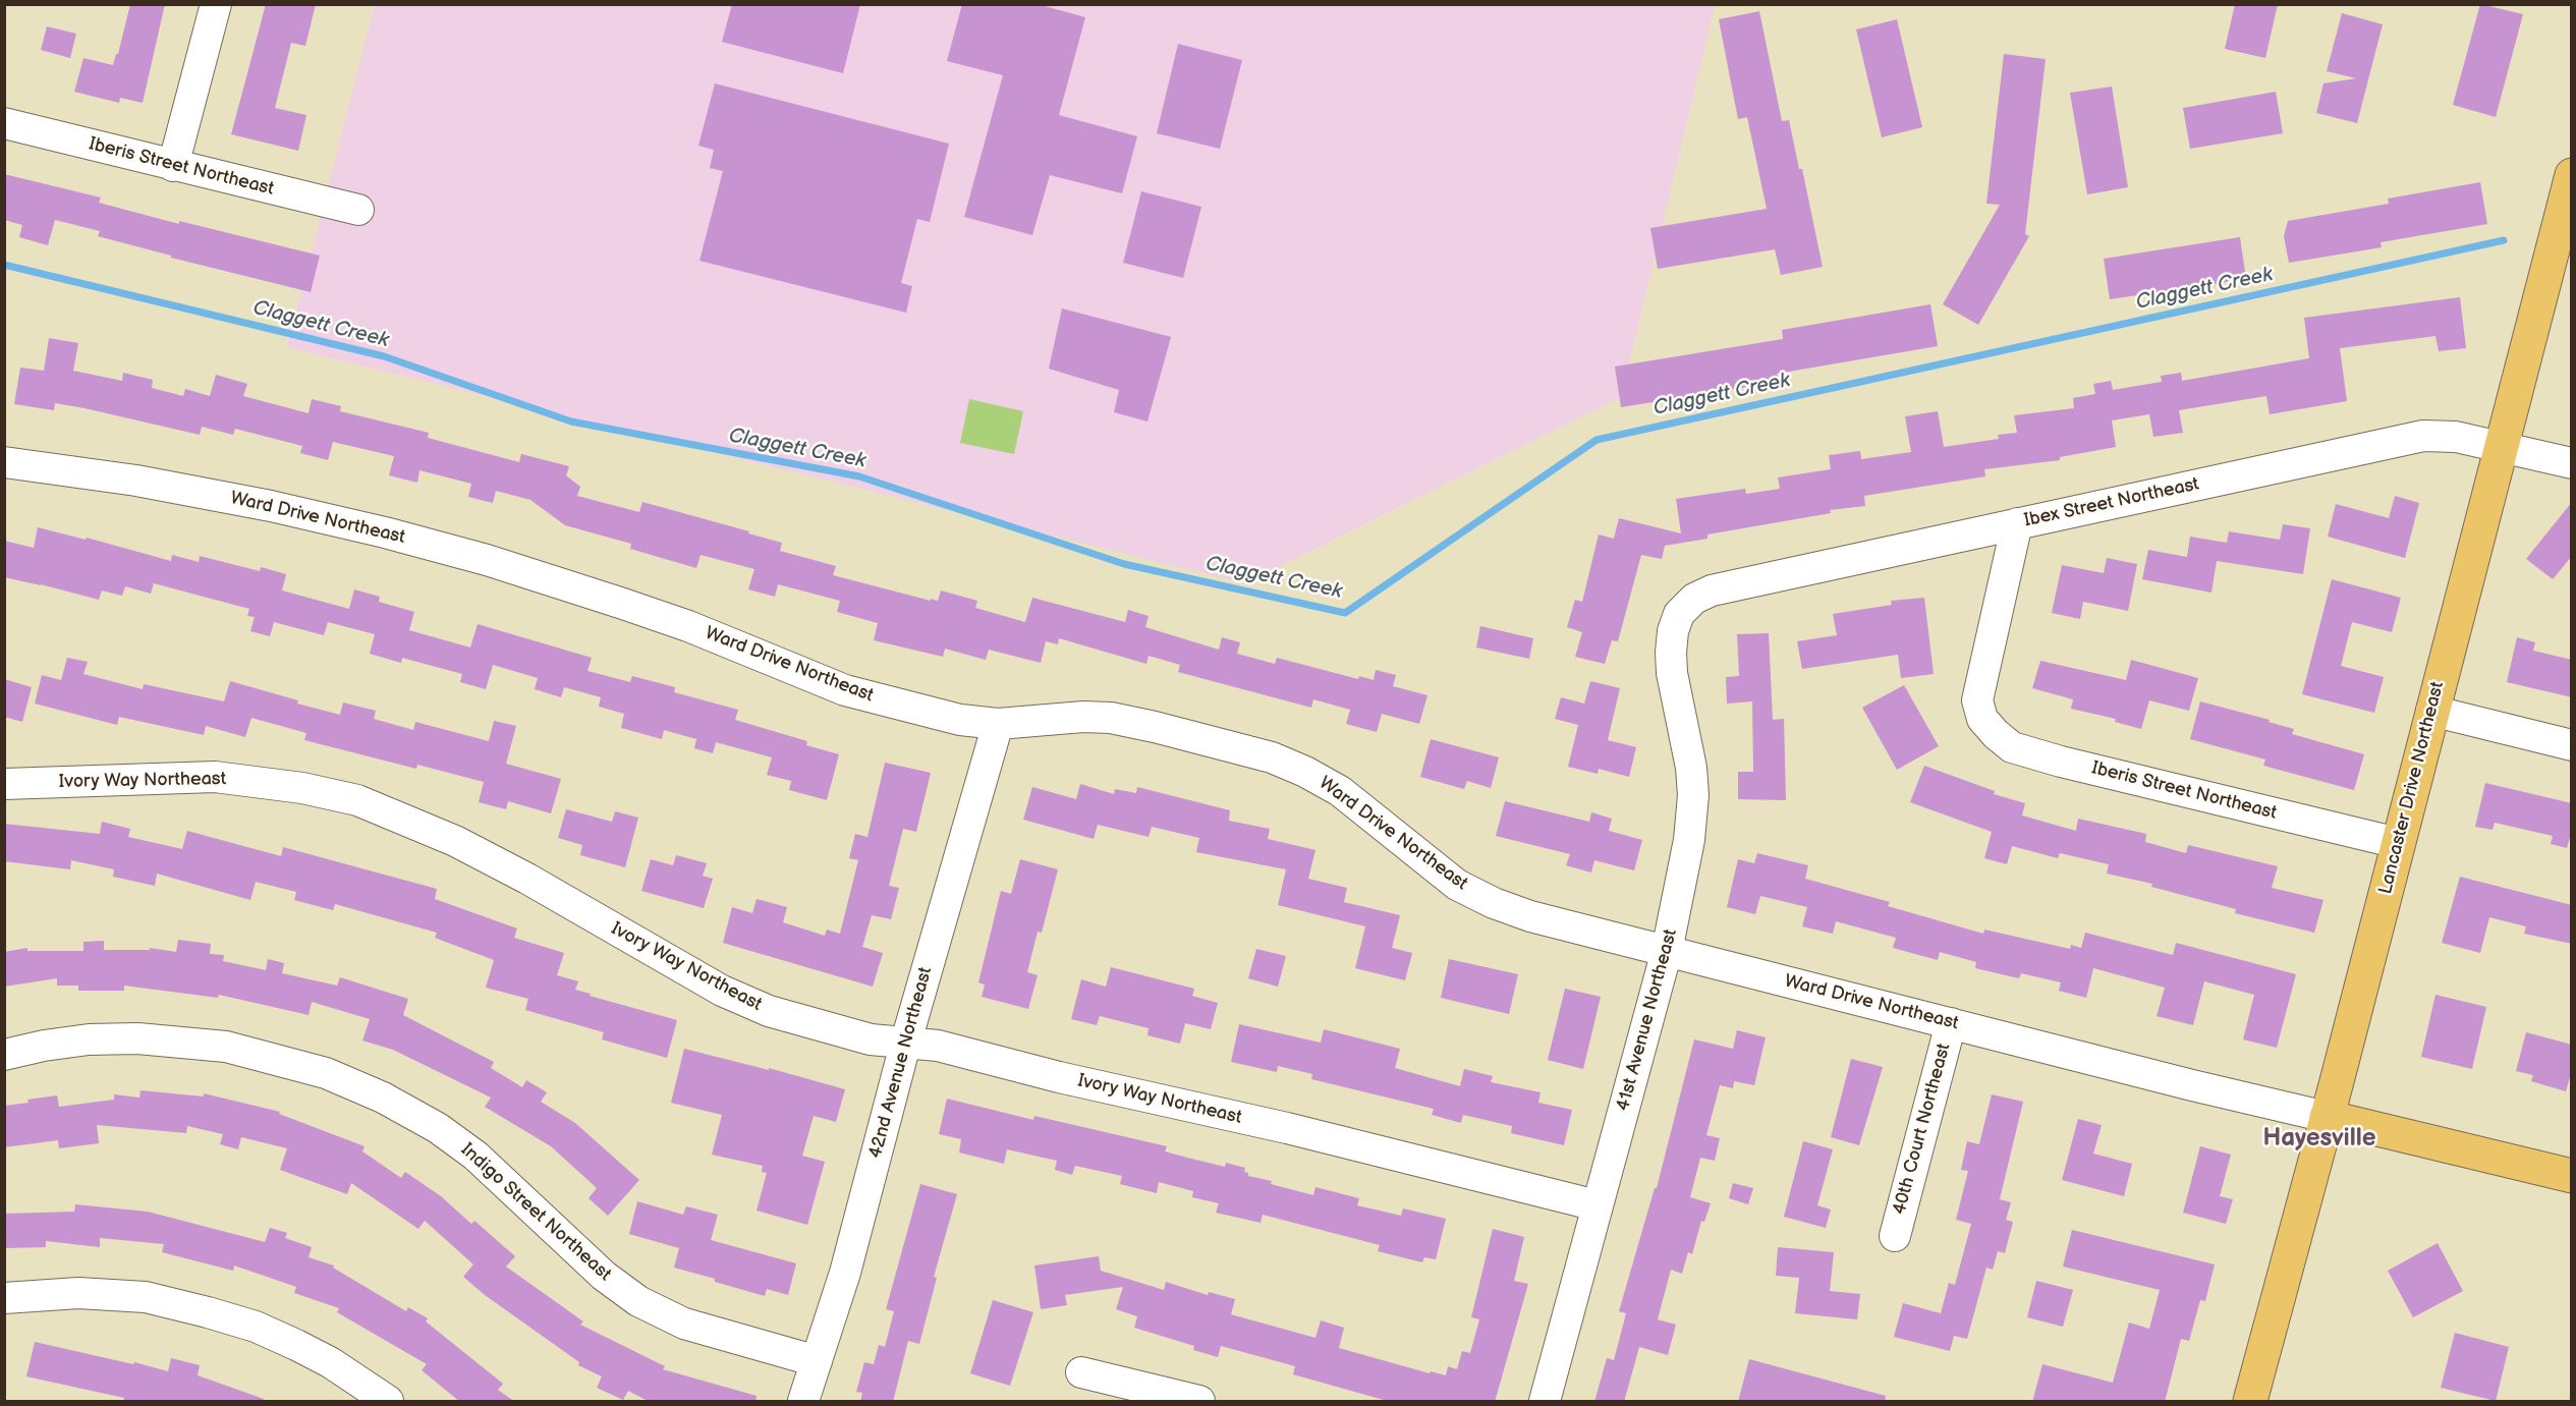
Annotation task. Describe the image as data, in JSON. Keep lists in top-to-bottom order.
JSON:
{
  "streets": {
    "main road": ["Ward Drive Northeast", "Lancaster Drive Northeast"],
    "street": [
      "Iberis Street Northeast",
      "Ibex Street Northeast",
      "Ivory Way Northeast",
      "41st Avenue Northeast",
      "42nd Avenue Northeast",
      "40th Court Northeast",
      "Indigo Street Northeast"
    ]
  },
  "crossings": [
    ["Iberis Street Northeast", "Ibex Street Northeast"],
    ["Iberis Street Northeast", "Lancaster Drive Northeast"],
    ["Ibex Street Northeast", "Lancaster Drive Northeast"],
    ["Ibex Street Northeast", "41st Avenue Northeast"],
    ["Ward Drive Northeast", "Lancaster Drive Northeast"],
    ["Ward Drive Northeast", "41st Avenue Northeast"],
    ["Ward Drive Northeast", "42nd Avenue Northeast"],
    ["Ward Drive Northeast", "40th Court Northeast"],
    ["Ivory Way Northeast", "41st Avenue Northeast"],
    ["Ivory Way Northeast", "42nd Avenue Northeast"],
    ["42nd Avenue Northeast", "Indigo Street Northeast"]
  ],
  "districts": ["Hayesville"],
  "water": ["Claggett Creek"]
}
